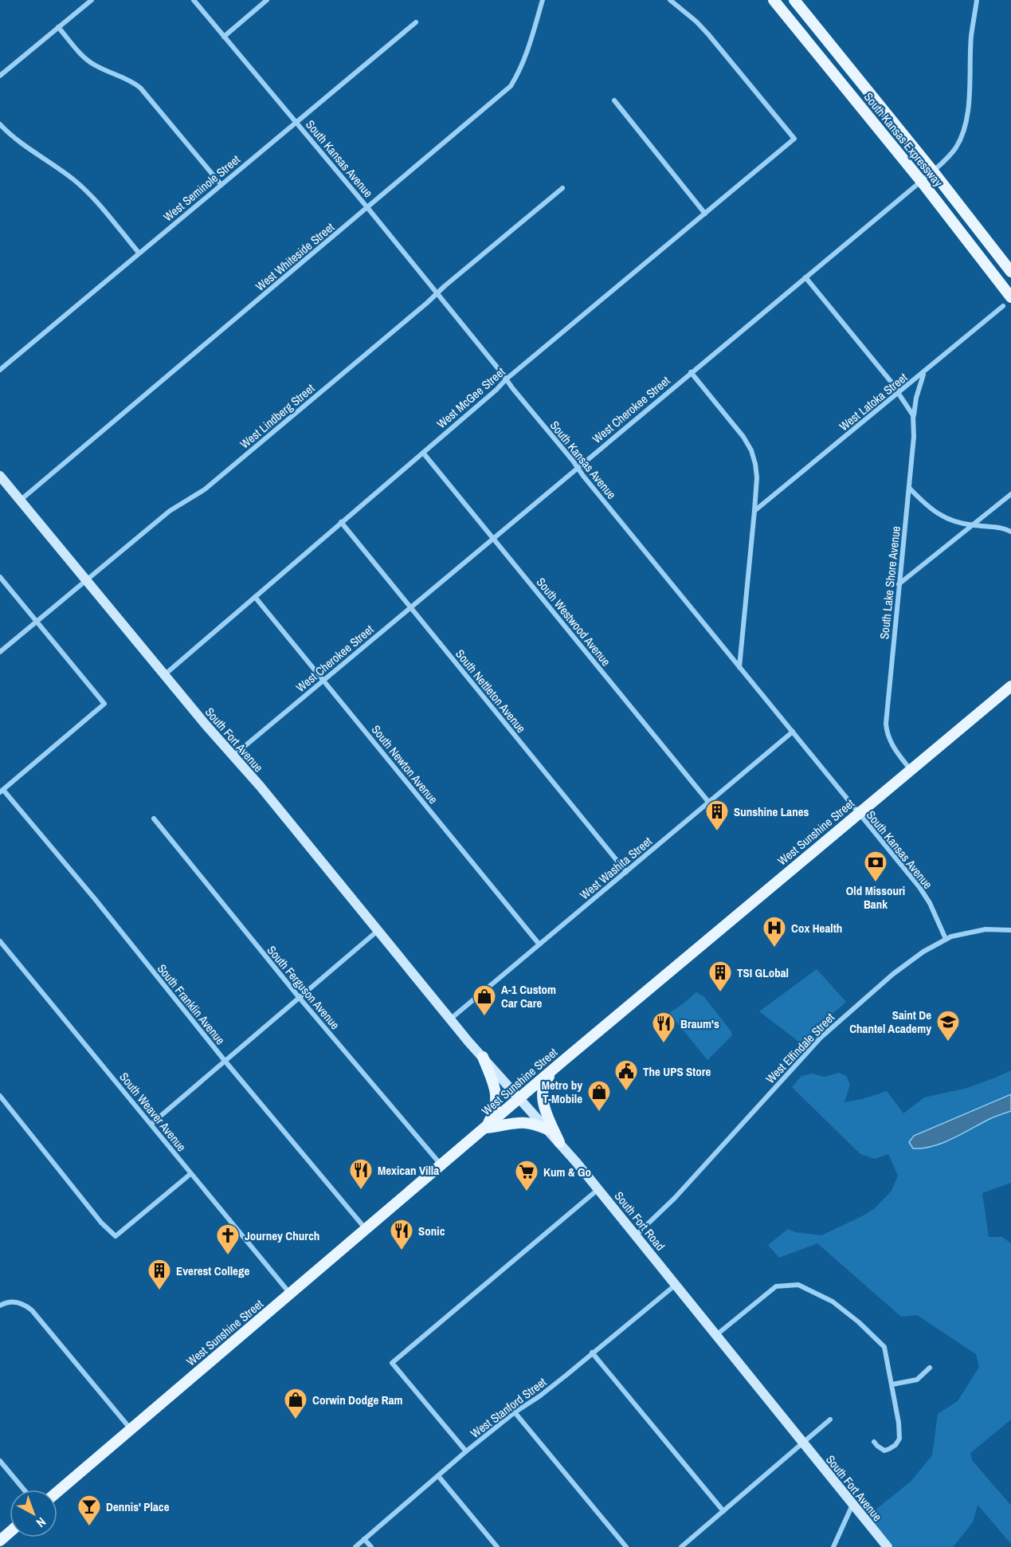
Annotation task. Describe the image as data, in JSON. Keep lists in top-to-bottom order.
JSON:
{
  "streets": {
    "main road": ["South Kansas Expressway", "West Sunshine Street"],
    "street": [
      "South Kansas Avenue",
      "West Seminole Street",
      "West Whiteside Street",
      "West McGee Street",
      "West Latoka Street",
      "West Cherokee Street",
      "West Lindberg Street",
      "South Lake Shore Avenue",
      "South Westwood Avenue",
      "South Nettleton Avenue",
      "South Fort Avenue",
      "South Newton Avenue",
      "West Washita Street",
      "South Ferguson Avenue",
      "South Franklin Avenue",
      "West Elfindale Street",
      "South Weaver Avenue",
      "South Fort Road",
      "West Stanford Street"
    ]
  },
  "crossings": [
    ["South Kansas Expressway", "West Cherokee Street"],
    ["South Kansas Avenue", "West Seminole Street"],
    ["South Kansas Avenue", "West Whiteside Street"],
    ["South Kansas Avenue", "West McGee Street"],
    ["South Kansas Avenue", "West Cherokee Street"],
    ["South Kansas Avenue", "West Lindberg Street"],
    ["South Kansas Avenue", "West Sunshine Street"],
    ["South Kansas Avenue", "West Washita Street"],
    ["South Kansas Avenue", "West Elfindale Street"],
    ["West Whiteside Street", "South Fort Avenue"],
    ["West McGee Street", "South Westwood Avenue"],
    ["West McGee Street", "South Nettleton Avenue"],
    ["West McGee Street", "South Fort Avenue"],
    ["West McGee Street", "South Newton Avenue"],
    ["West Latoka Street", "South Lake Shore Avenue"],
    ["West Cherokee Street", "South Westwood Avenue"],
    ["West Cherokee Street", "South Nettleton Avenue"],
    ["West Cherokee Street", "South Fort Avenue"],
    ["West Cherokee Street", "South Newton Avenue"],
    ["West Lindberg Street", "South Fort Avenue"],
    ["South Lake Shore Avenue", "West Sunshine Street"],
    ["South Westwood Avenue", "West Washita Street"],
    ["South Nettleton Avenue", "West Washita Street"],
    ["South Fort Avenue", "West Washita Street"],
    ["South Fort Avenue", "South Fort Road"],
    ["South Newton Avenue", "West Washita Street"],
    ["West Sunshine Street", "South Ferguson Avenue"],
    ["West Sunshine Street", "South Franklin Avenue"],
    ["West Sunshine Street", "South Weaver Avenue"],
    ["West Sunshine Street", "South Fort Road"],
    ["West Washita Street", "South Fort Road"],
    ["West Elfindale Street", "South Fort Road"],
    ["South Fort Road", "West Stanford Street"]
  ],
  "places": {
    "building": ["Sunshine Lanes", "TSI GLobal", "Everest College"],
    "bank": ["Old Missouri Bank"],
    "hospital": ["Cox Health"],
    "shop": ["A-1 Custom Car Care", "Metro by T-Mobile", "Corwin Dodge Ram"],
    "school or university": ["Saint De Chantel Academy"],
    "restaurant": ["Braum's", "Mexican Villa", "Sonic"],
    "public building": ["The UPS Store"],
    "supermarket": ["Kum & Go"],
    "church": ["Journey Church"],
    "bar": ["Dennis' Place"]
  },
  "north": "bottom right"
}
